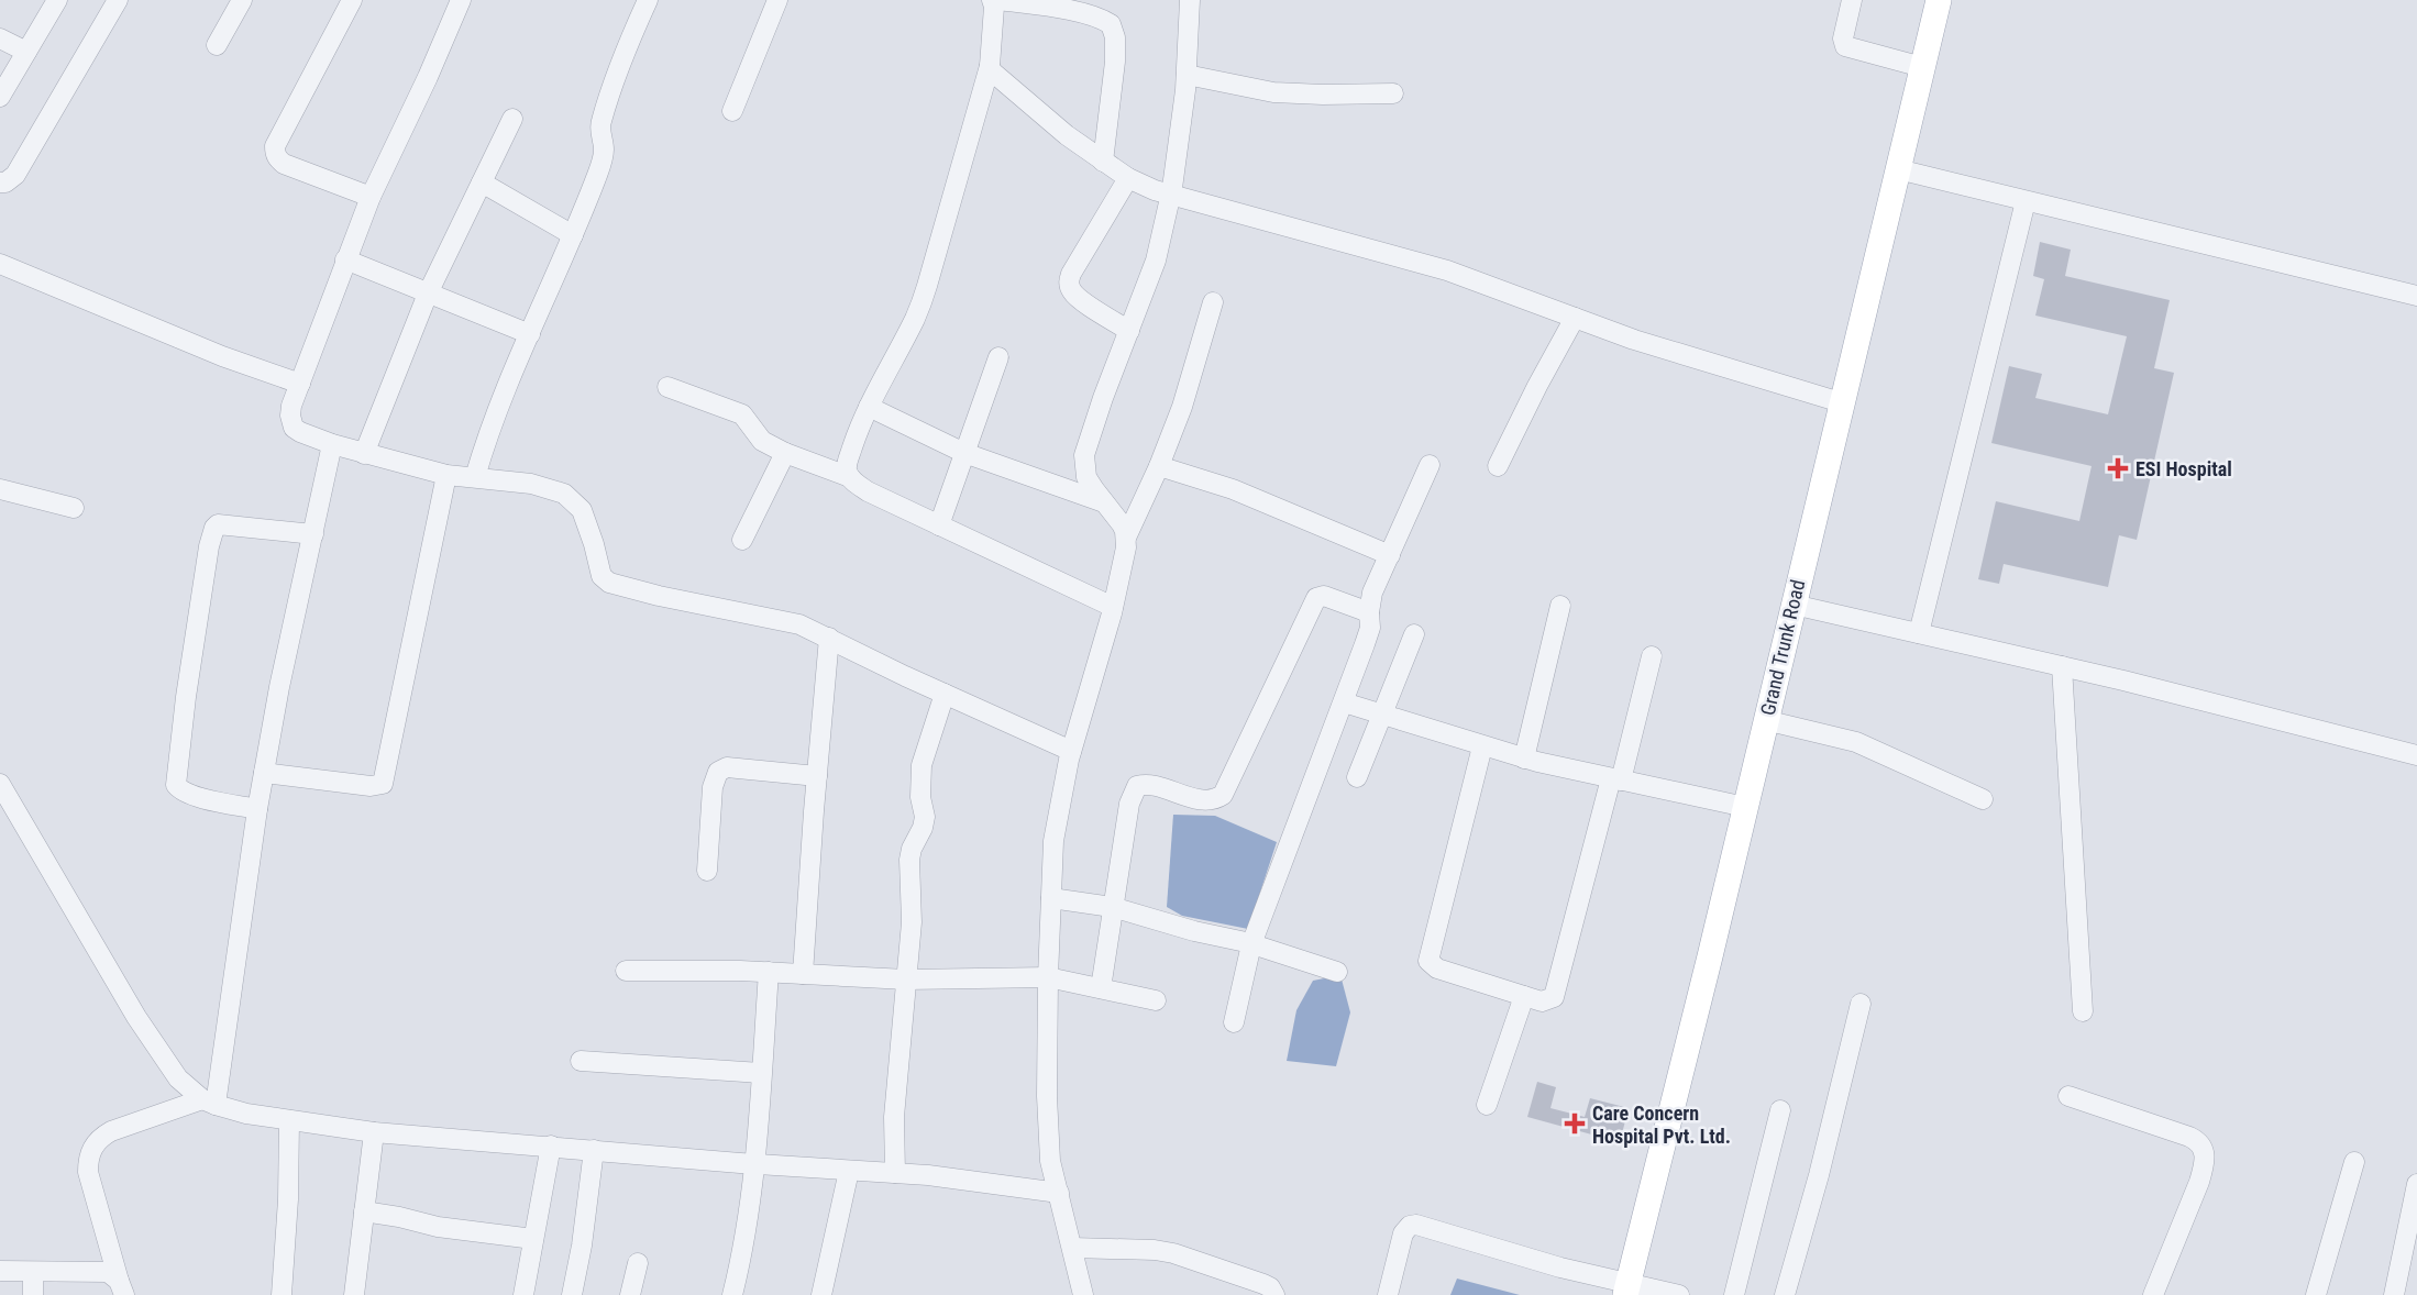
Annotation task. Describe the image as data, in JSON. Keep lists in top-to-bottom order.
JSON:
{
  "streets": {
    "main road": ["Grand Trunk Road"]
  },
  "places": {
    "health": ["ESI Hospital", "Care Concern Hospital Pvt. Ltd."]
  }
}
